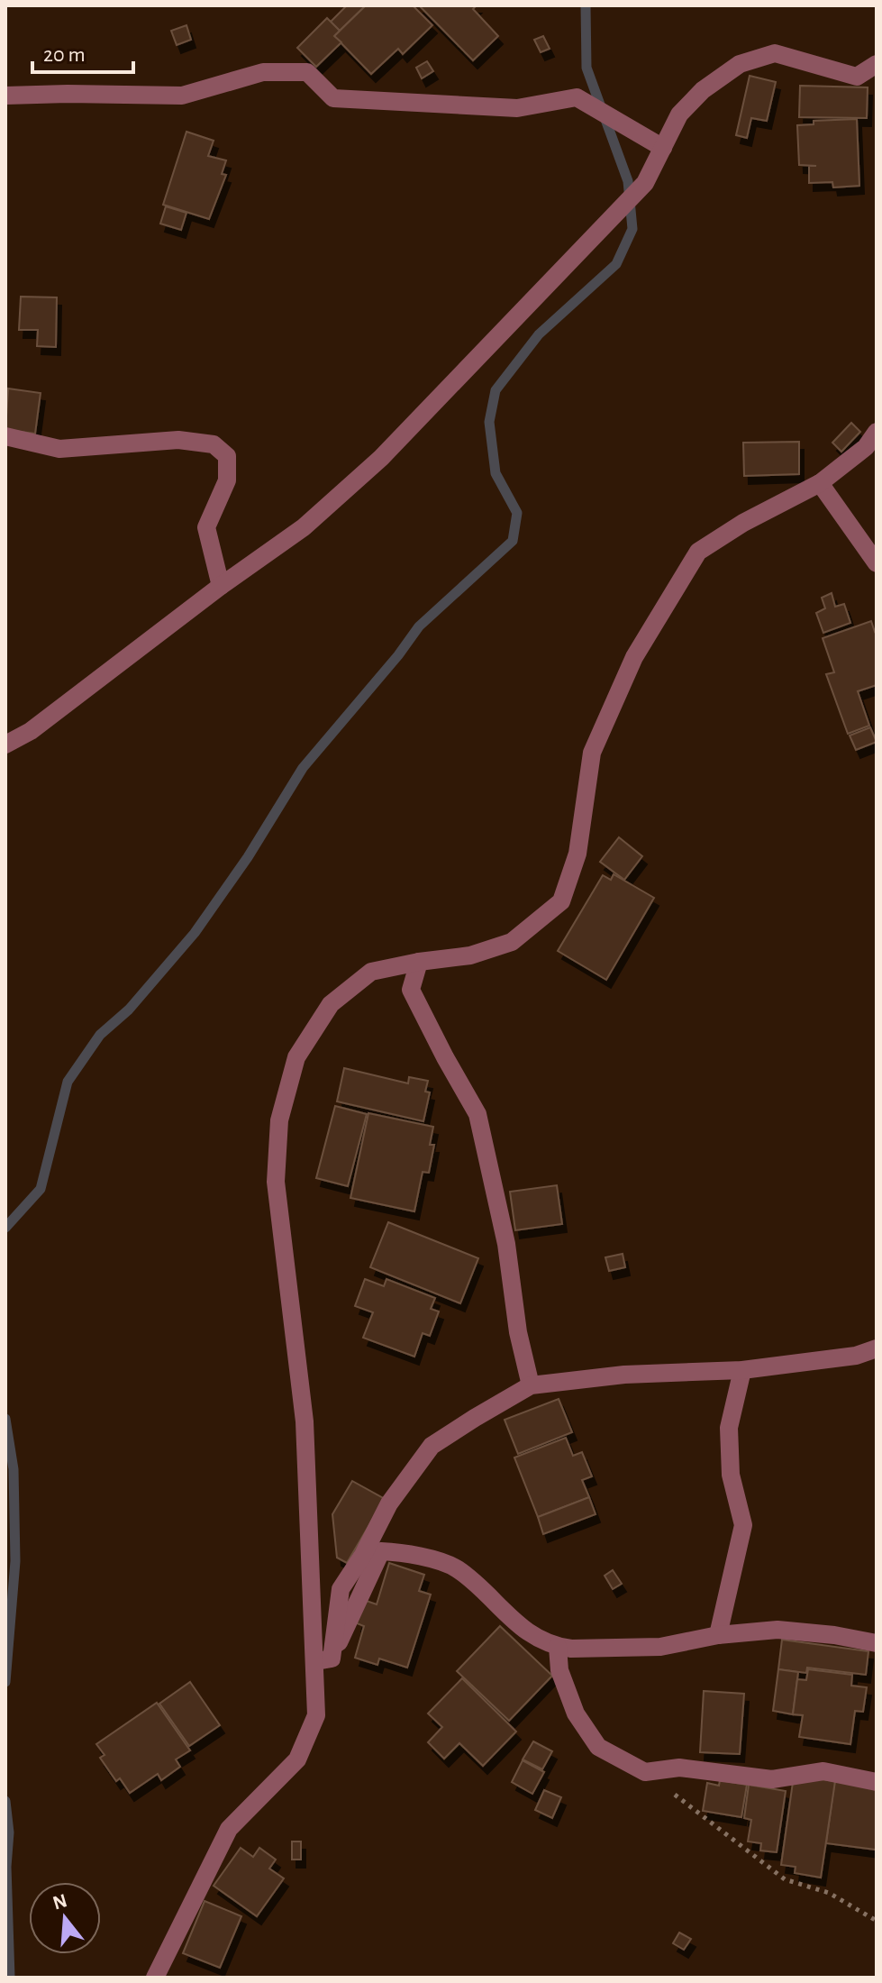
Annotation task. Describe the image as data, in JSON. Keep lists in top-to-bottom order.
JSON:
{
  "scale_bar": "20 m",
  "north": "top"
}
